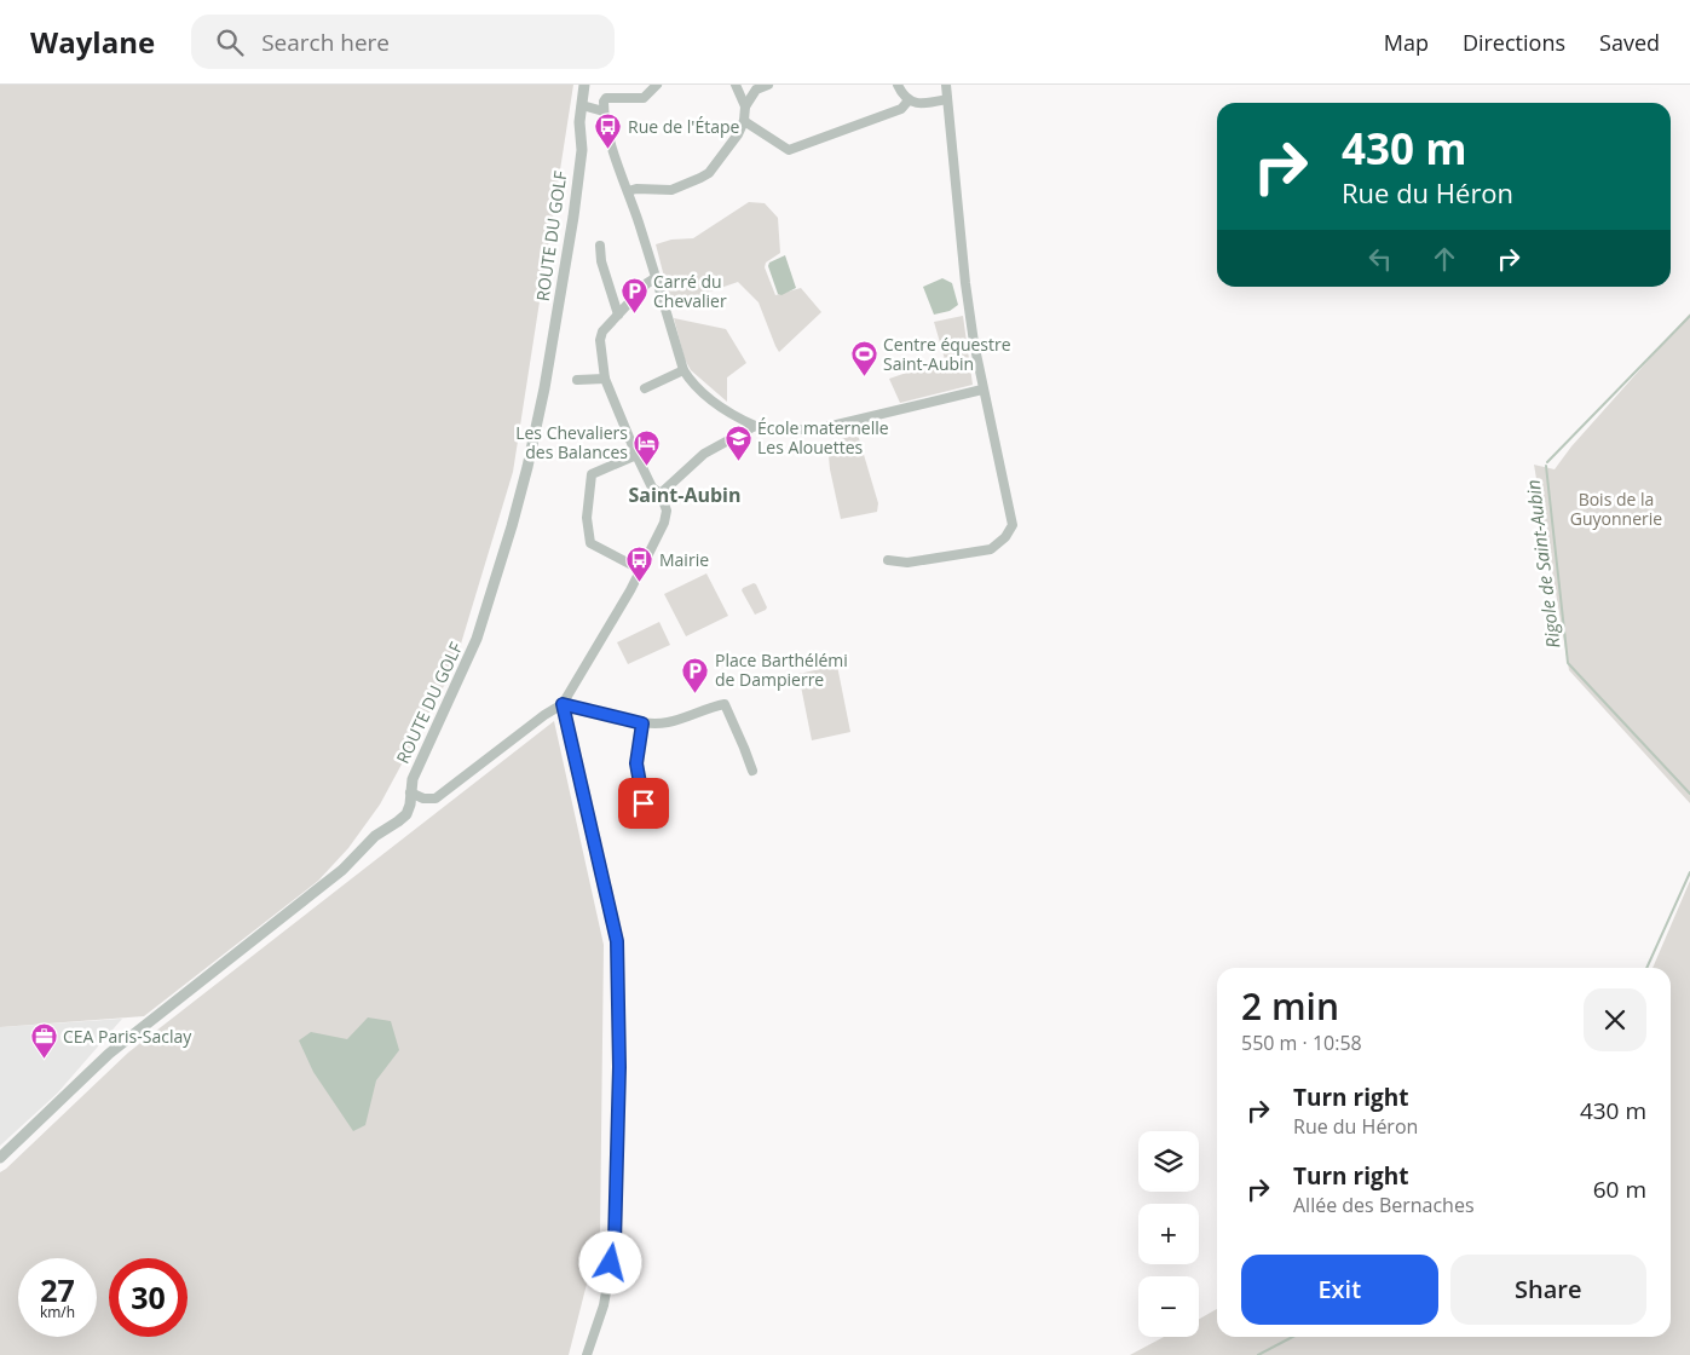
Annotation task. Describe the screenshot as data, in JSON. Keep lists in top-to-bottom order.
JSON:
{
  "streets": {
    "street": ["ROUTE DU GOLF"]
  },
  "districts": ["Saint-Aubin"],
  "water": ["Rigole de Saint-Aubin"],
  "parks": ["Bois de la Guyonnerie"],
  "places": {
    "bus stop": ["Rue de l'Étape", "Mairie"],
    "parking": ["Carré du Chevalier", "Place Barthélémi de Dampierre"],
    "sports": ["Centre équestre Saint-Aubin"],
    "school or university": ["École maternelle Les Alouettes"],
    "hotel": ["Les Chevaliers des Balances"],
    "office": ["CEA Paris-Saclay"]
  },
  "page": {
    "header": "Waylane",
    "search": "Search here",
    "nav": ["Map", "Directions", "Saved"],
    "turn": ["430 m", "Rue du Héron"],
    "heading": ["2 min", "550 m · 10:58"],
    "list": [
      {
        "name": "Turn right",
        "note": "Rue du Héron",
        "value": "430 m"
      },
      {
        "name": "Turn right",
        "note": "Allée des Bernaches",
        "value": "60 m"
      }
    ],
    "map_buttons": ["+", "−"],
    "buttons": ["Exit", "Share"],
    "speed": "27 km/h",
    "limit": "30"
  }
}
